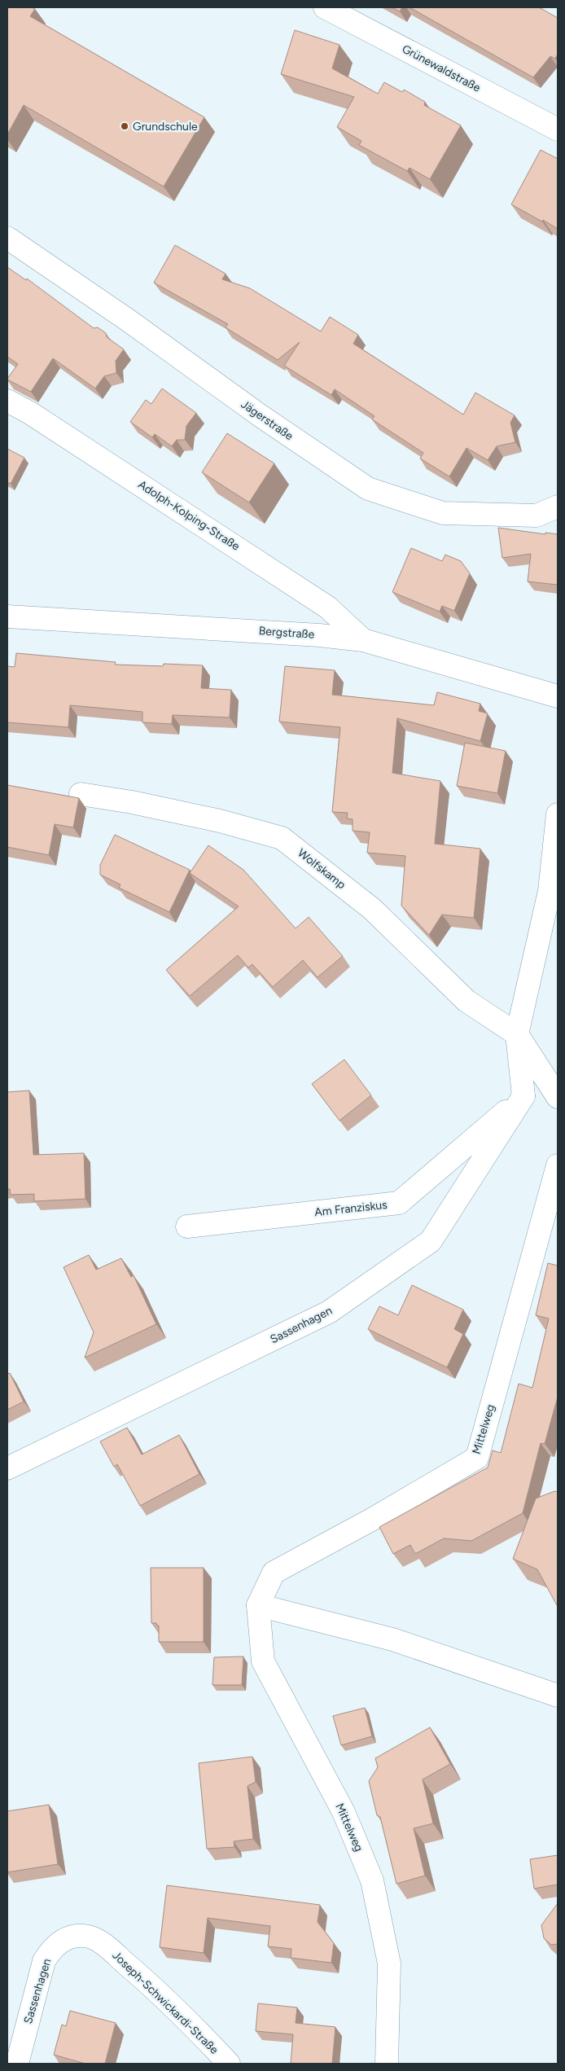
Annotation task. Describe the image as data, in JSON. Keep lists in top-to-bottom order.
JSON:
{
  "streets": {
    "street": [
      "Grünewaldstraße",
      "Jägerstraße",
      "Adolph-Kolping-Straße",
      "Bergstraße",
      "Wolfskamp",
      "Am Franziskus",
      "Sassenhagen",
      "Mittelweg",
      "Joseph-Schwickardi-Straße"
    ]
  },
  "crossings": [
    ["Adolph-Kolping-Straße", "Bergstraße"],
    ["Am Franziskus", "Sassenhagen"],
    ["Sassenhagen", "Joseph-Schwickardi-Straße"]
  ],
  "places": ["Grundschule"]
}
